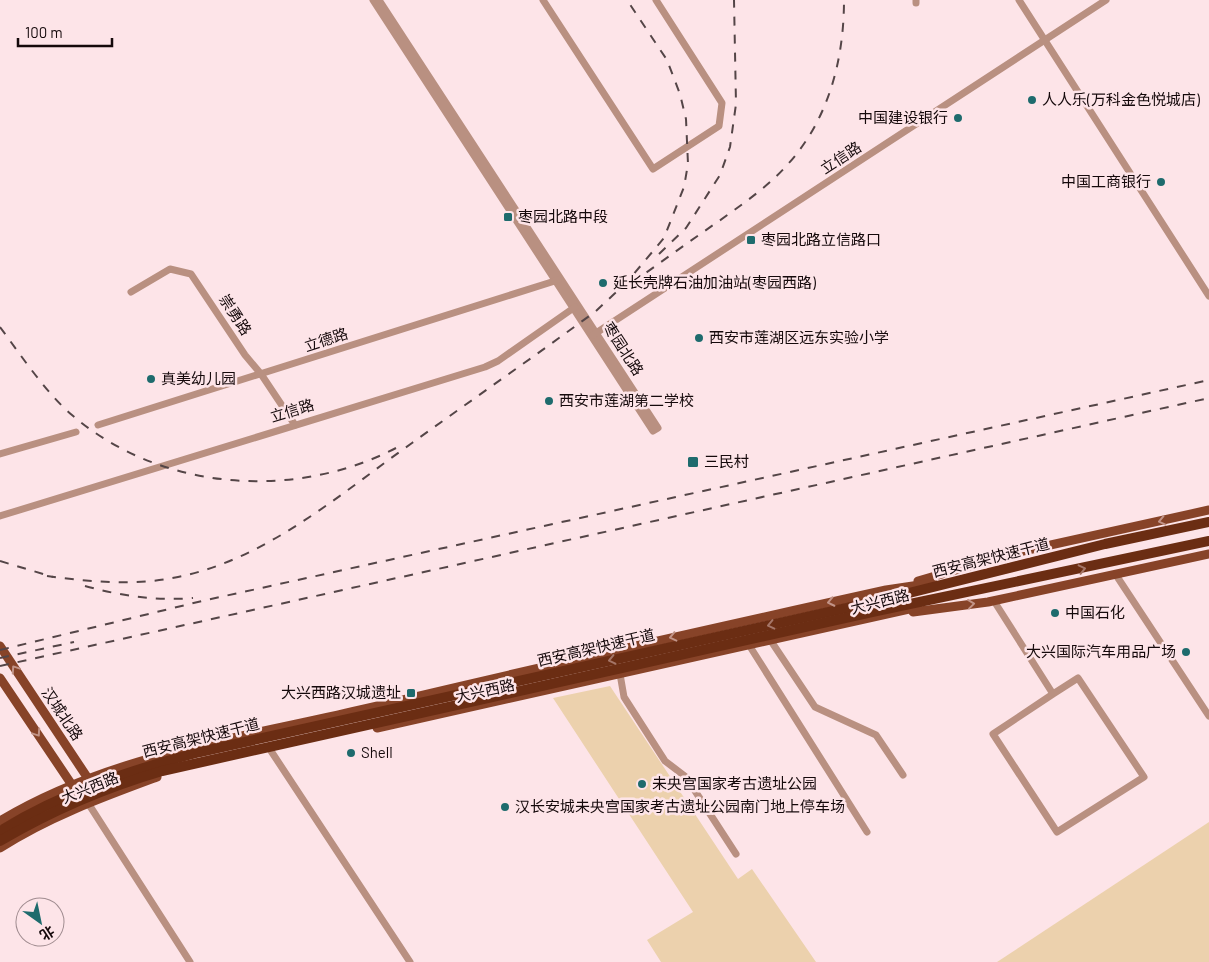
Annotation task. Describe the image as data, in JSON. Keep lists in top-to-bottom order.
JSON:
{
  "streets": {
    "highway": ["西安高架快速干道"],
    "main road": ["大兴西路", "汉城北路"],
    "street": [
      "立信路",
      "崇勇路",
      "立德路",
      "枣园北路"
    ]
  },
  "crossings": [
    ["立信路", "崇勇路"],
    ["立信路", "枣园北路"],
    ["崇勇路", "立德路"],
    ["立德路", "枣园北路"],
    ["西安高架快速干道", "大兴西路"],
    ["大兴西路", "汉城北路"]
  ],
  "places": {
    "other": [
      "人人乐(万科金色悦城店)",
      "中国建设银行",
      "中国工商银行",
      "延长壳牌石油加油站(枣园西路)",
      "西安市莲湖区远东实验小学",
      "真美幼儿园",
      "西安市莲湖第二学校",
      "中国石化",
      "大兴国际汽车用品广场",
      "Shell",
      "未央宫国家考古遗址公园",
      "汉长安城未央宫国家考古遗址公园南门地上停车场"
    ],
    "transit": [
      "枣园北路中段",
      "枣园北路立信路口",
      "三民村",
      "大兴西路汉城遗址"
    ]
  },
  "scale_bar": "100 m",
  "north": "bottom right"
}
